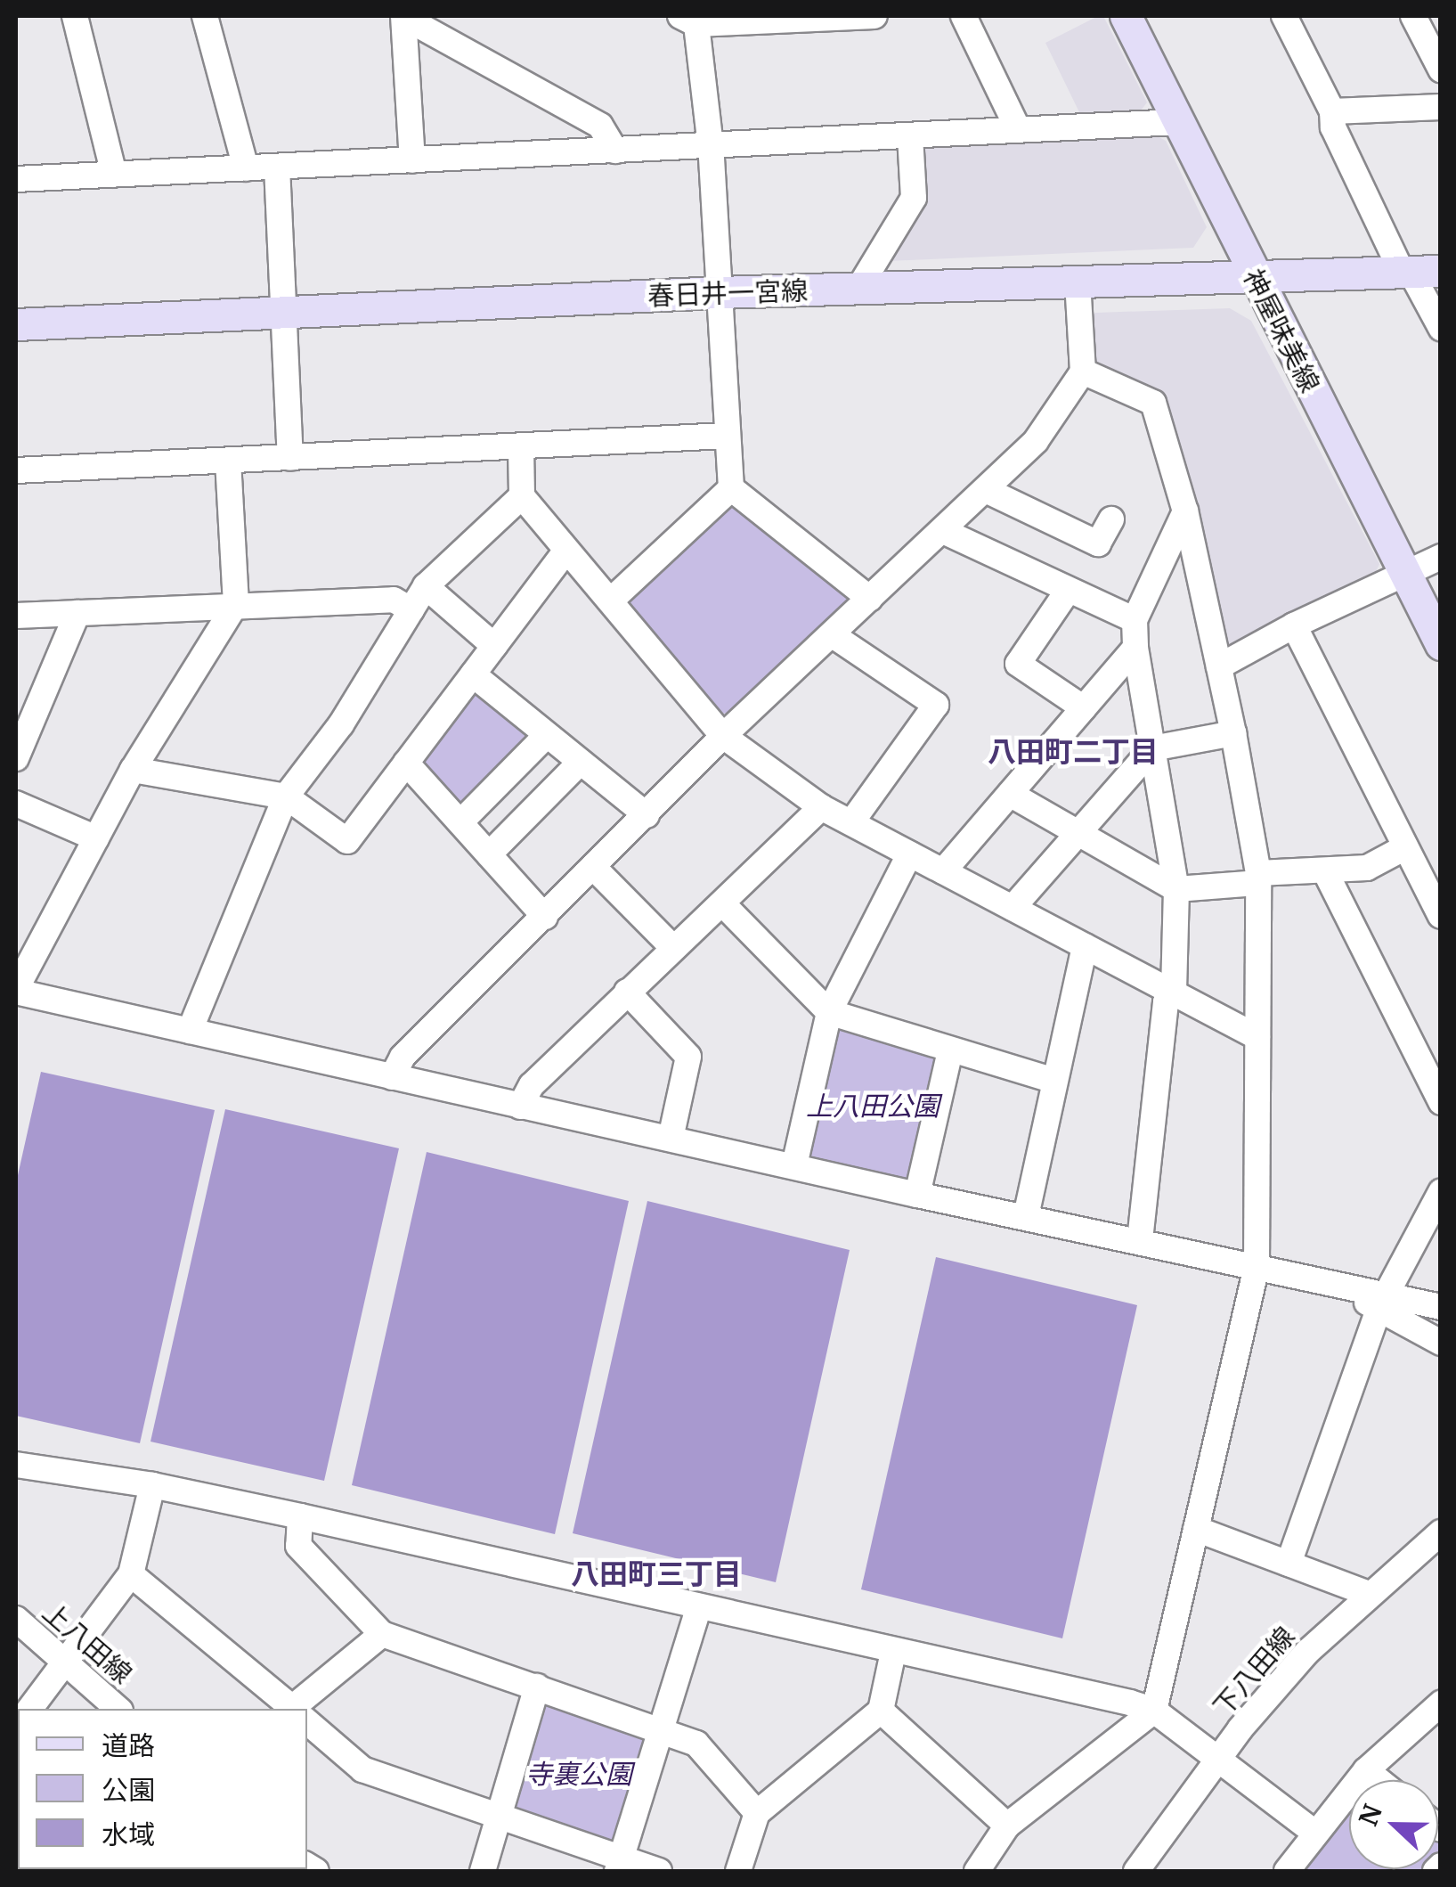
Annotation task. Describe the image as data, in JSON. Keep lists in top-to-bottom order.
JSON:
{
  "streets": {
    "main road": ["春日井一宮線", "神屋味美線"],
    "street": ["上八田線", "下八田線"]
  },
  "crossings": [
    ["春日井一宮線", "神屋味美線"]
  ],
  "districts": ["八田町二丁目", "八田町三丁目"],
  "parks": ["上八田公園", "寺裏公園"],
  "legend": ["道路", "公園", "水域"],
  "north": "left"
}
